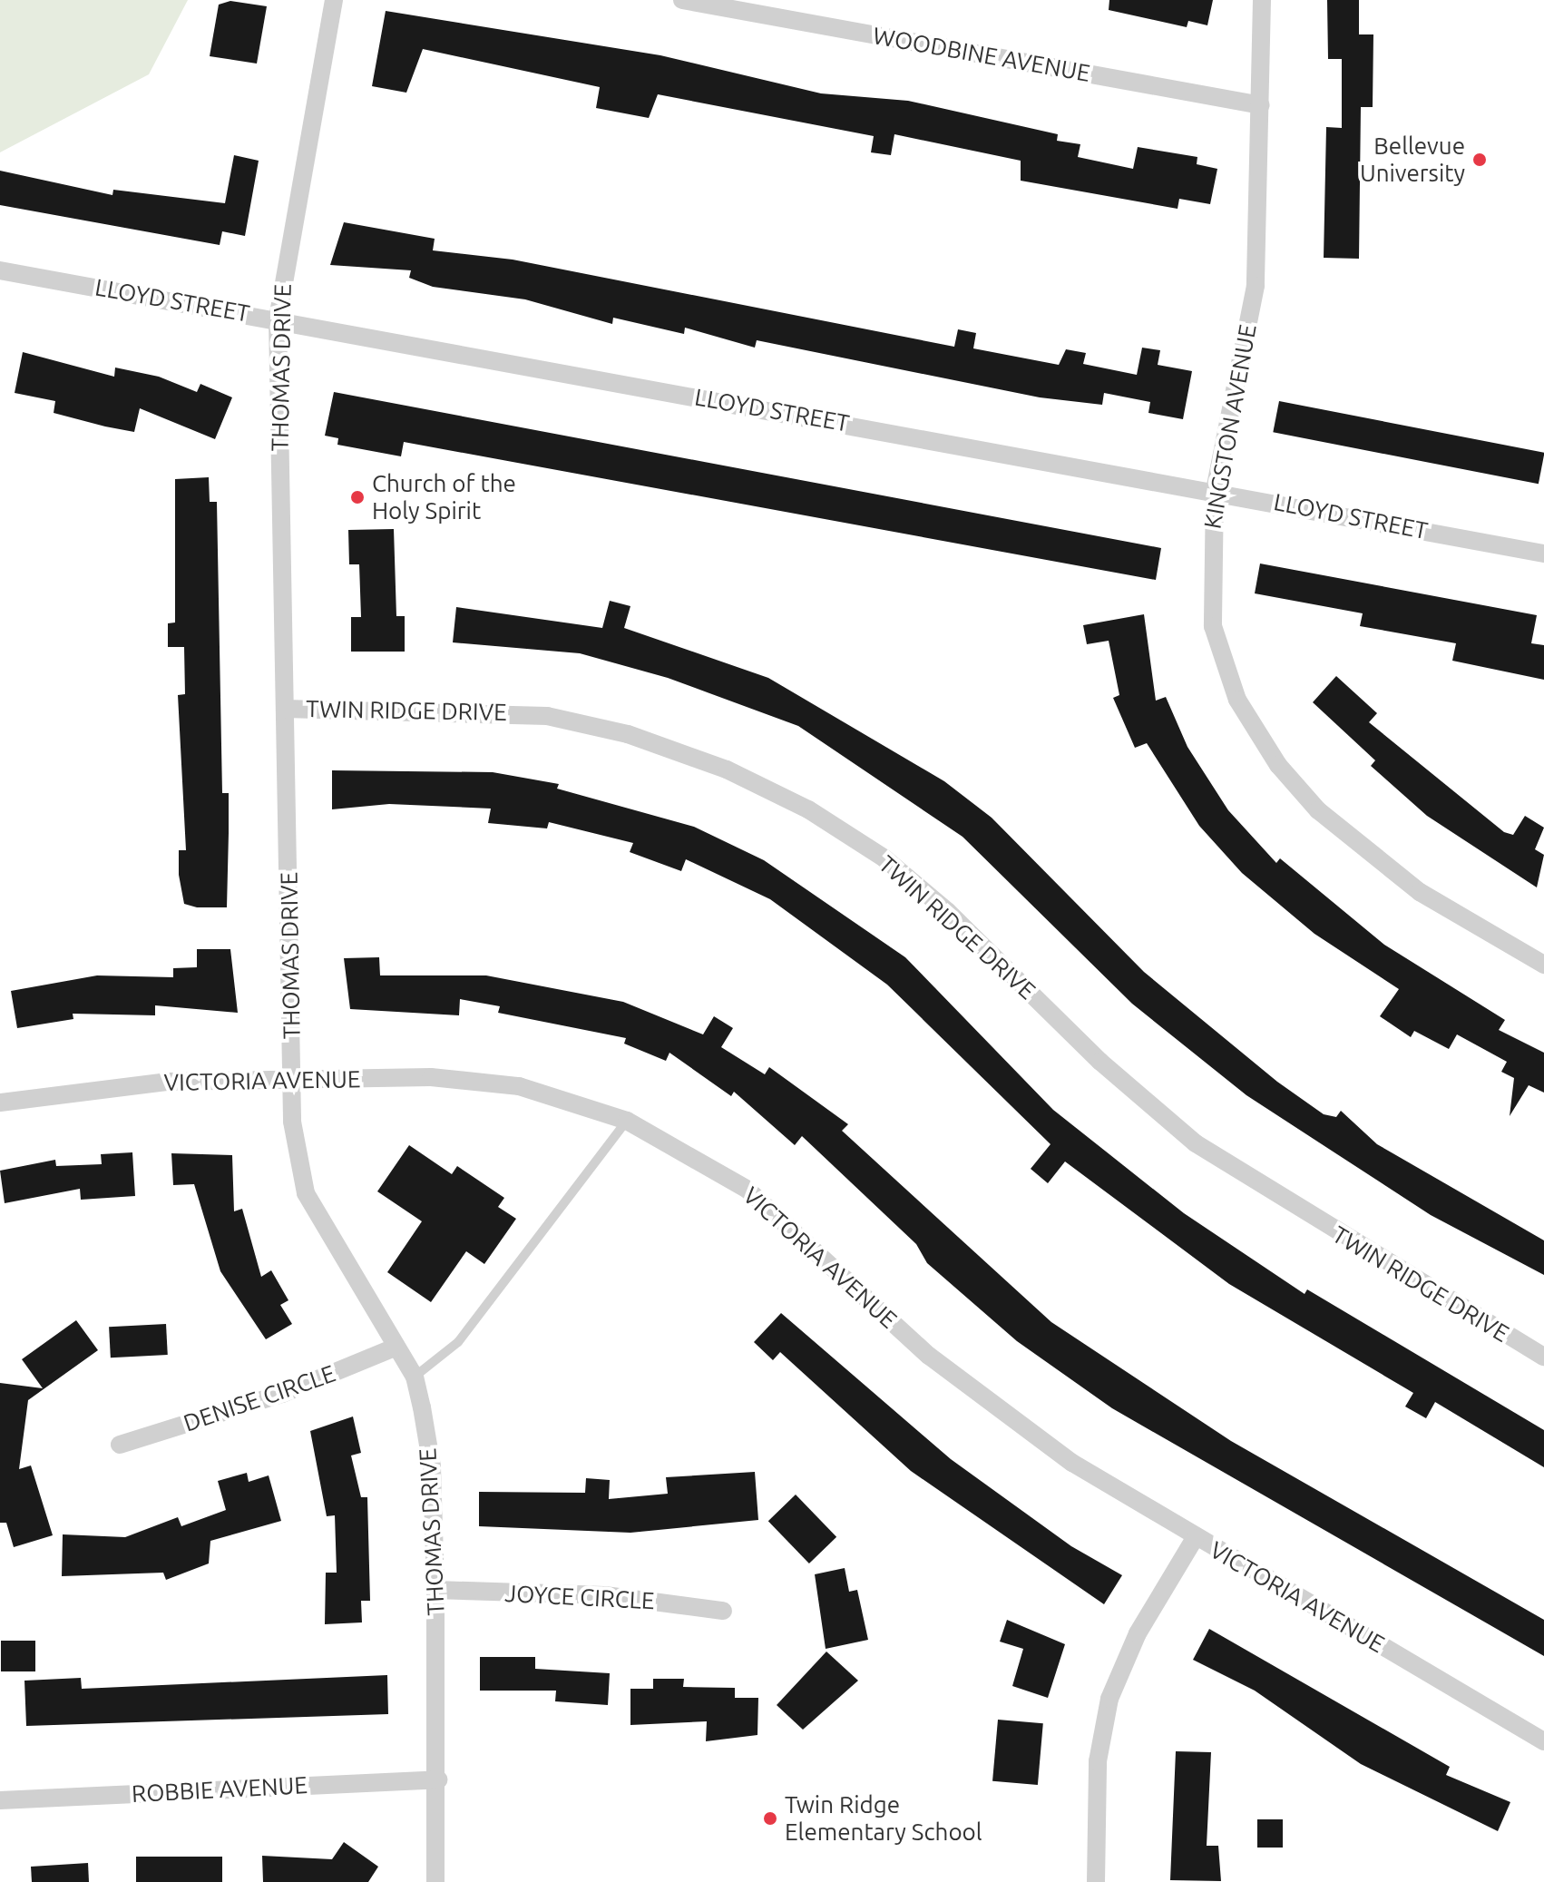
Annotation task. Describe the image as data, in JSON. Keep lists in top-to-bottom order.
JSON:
{
  "streets": {
    "street": [
      "WOODBINE AVENUE",
      "LLOYD STREET",
      "THOMAS DRIVE",
      "KINGSTON AVENUE",
      "TWIN RIDGE DRIVE",
      "VICTORIA AVENUE",
      "DENISE CIRCLE",
      "JOYCE CIRCLE",
      "ROBBIE AVENUE"
    ]
  },
  "crossings": [
    ["WOODBINE AVENUE", "KINGSTON AVENUE"],
    ["LLOYD STREET", "THOMAS DRIVE"],
    ["LLOYD STREET", "KINGSTON AVENUE"],
    ["THOMAS DRIVE", "TWIN RIDGE DRIVE"],
    ["THOMAS DRIVE", "VICTORIA AVENUE"],
    ["THOMAS DRIVE", "DENISE CIRCLE"],
    ["THOMAS DRIVE", "JOYCE CIRCLE"],
    ["THOMAS DRIVE", "ROBBIE AVENUE"]
  ],
  "places": ["Bellevue University", "Church of the Holy Spirit", "Twin Ridge Elementary School"]
}
